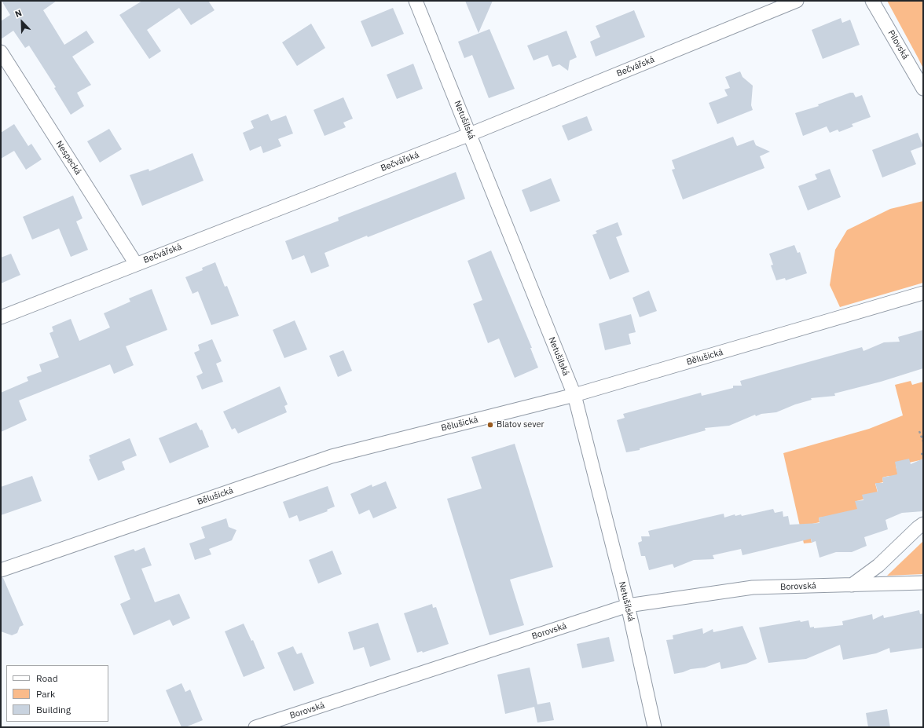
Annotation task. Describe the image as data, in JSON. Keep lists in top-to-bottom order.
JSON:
{
  "streets": {
    "street": [
      "Pilovská",
      "Bečvářská",
      "Netušilská",
      "Nespecká",
      "Bělušická",
      "Borovská"
    ]
  },
  "crossings": [
    ["Bečvářská", "Netušilská"],
    ["Bečvářská", "Nespecká"],
    ["Netušilská", "Bělušická"],
    ["Netušilská", "Borovská"]
  ],
  "places": ["Blatov sever"],
  "legend": ["Road", "Park", "Building"],
  "north": "top left"
}
